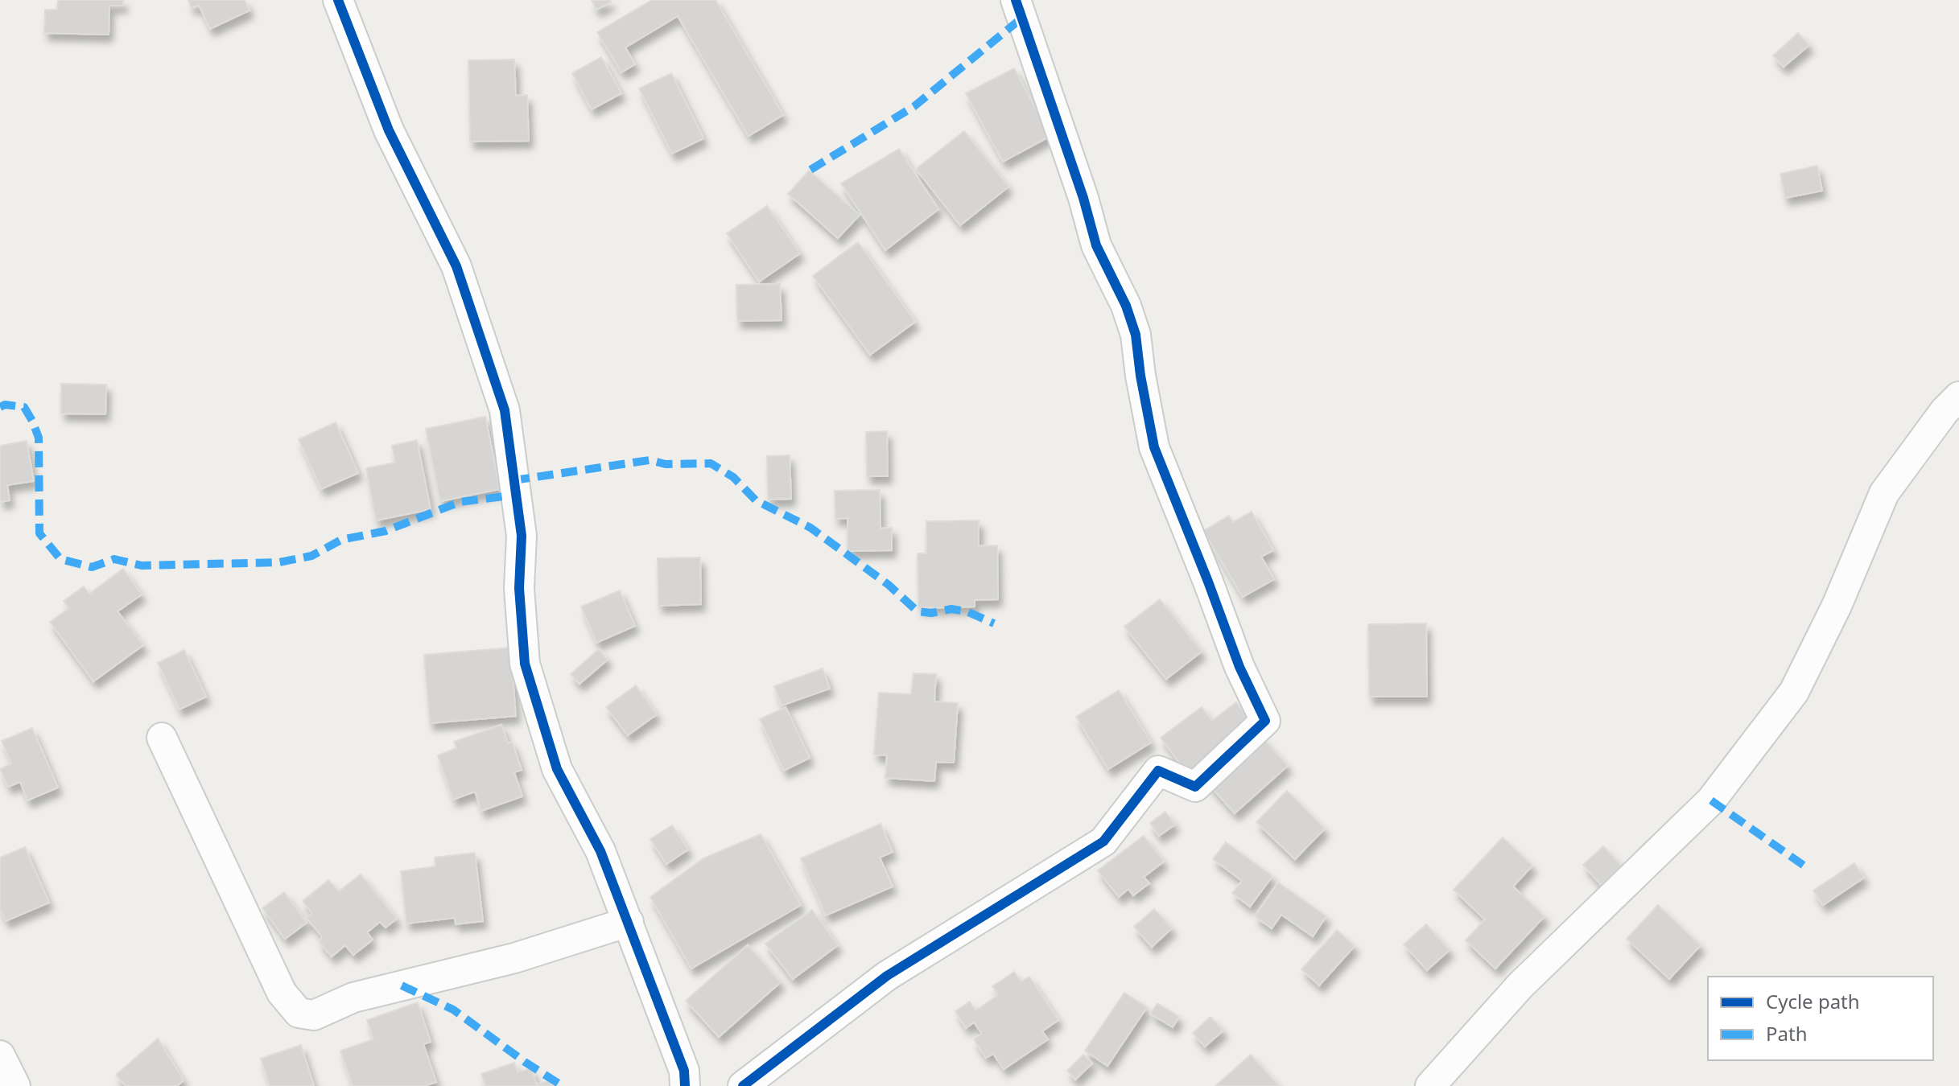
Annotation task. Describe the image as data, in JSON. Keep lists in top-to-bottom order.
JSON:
{
  "legend": ["Cycle path", "Path"]
}
